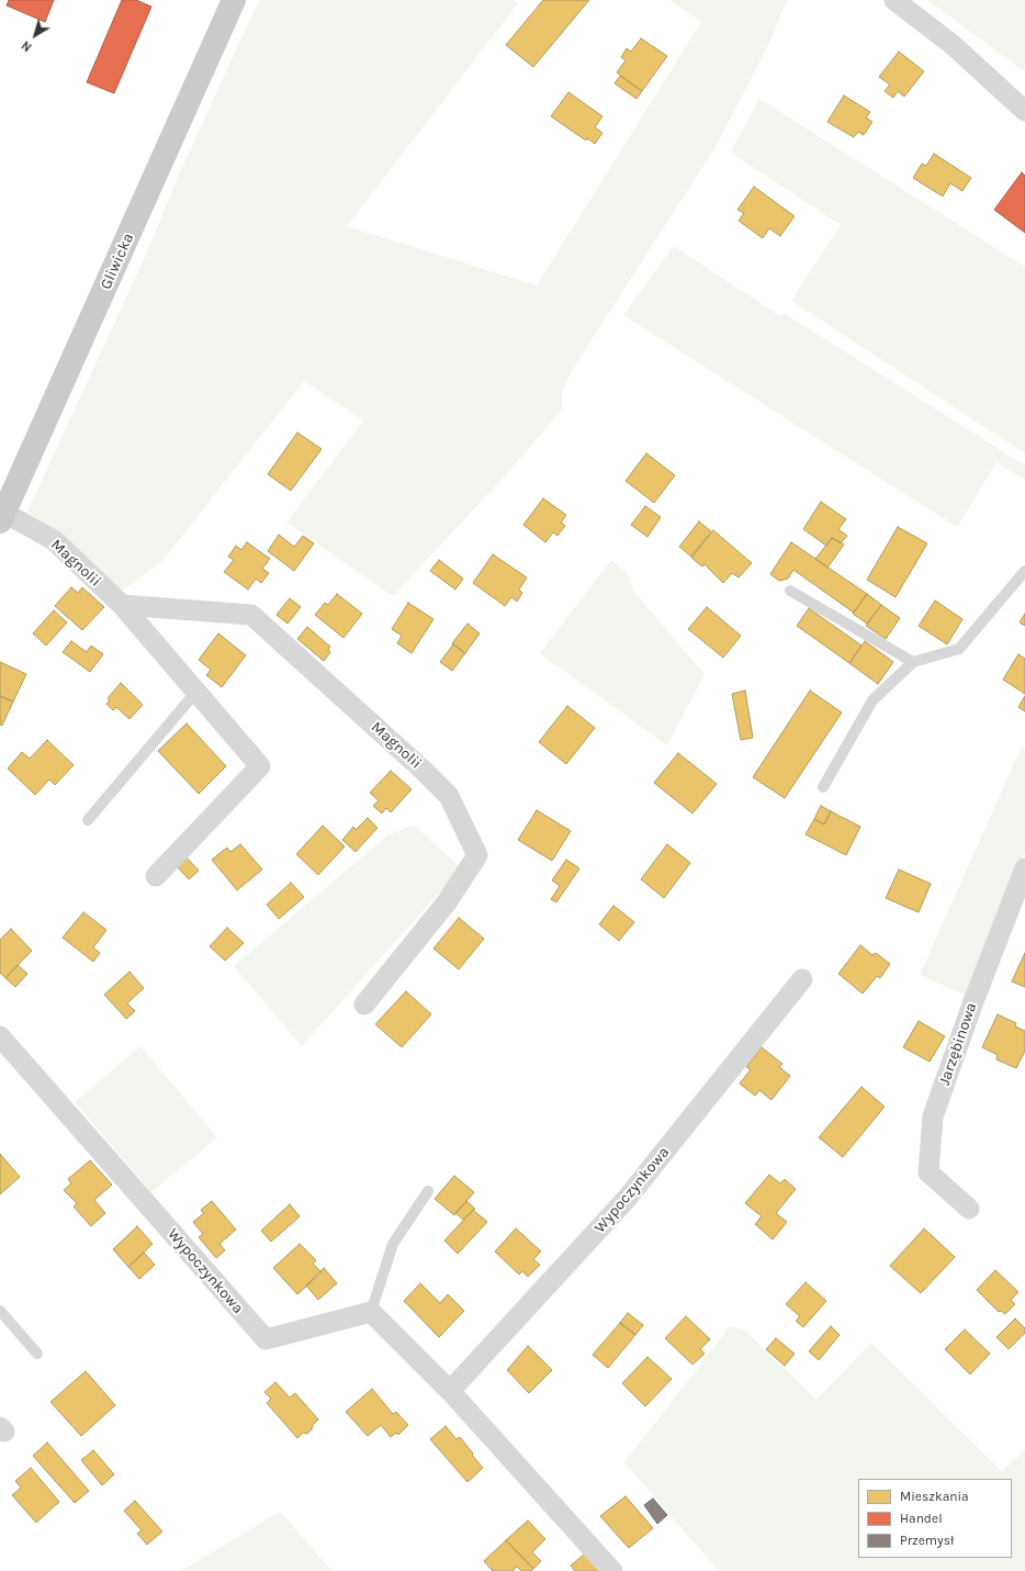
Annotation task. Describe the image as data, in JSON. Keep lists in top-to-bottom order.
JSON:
{
  "streets": {
    "main road": ["Gliwicka"],
    "street": ["Magnolii", "Jarzębinowa", "Wypoczynkowa"]
  },
  "crossings": [
    ["Gliwicka", "Magnolii"]
  ],
  "legend": ["Mieszkania", "Handel", "Przemysł"],
  "north": "bottom left"
}
